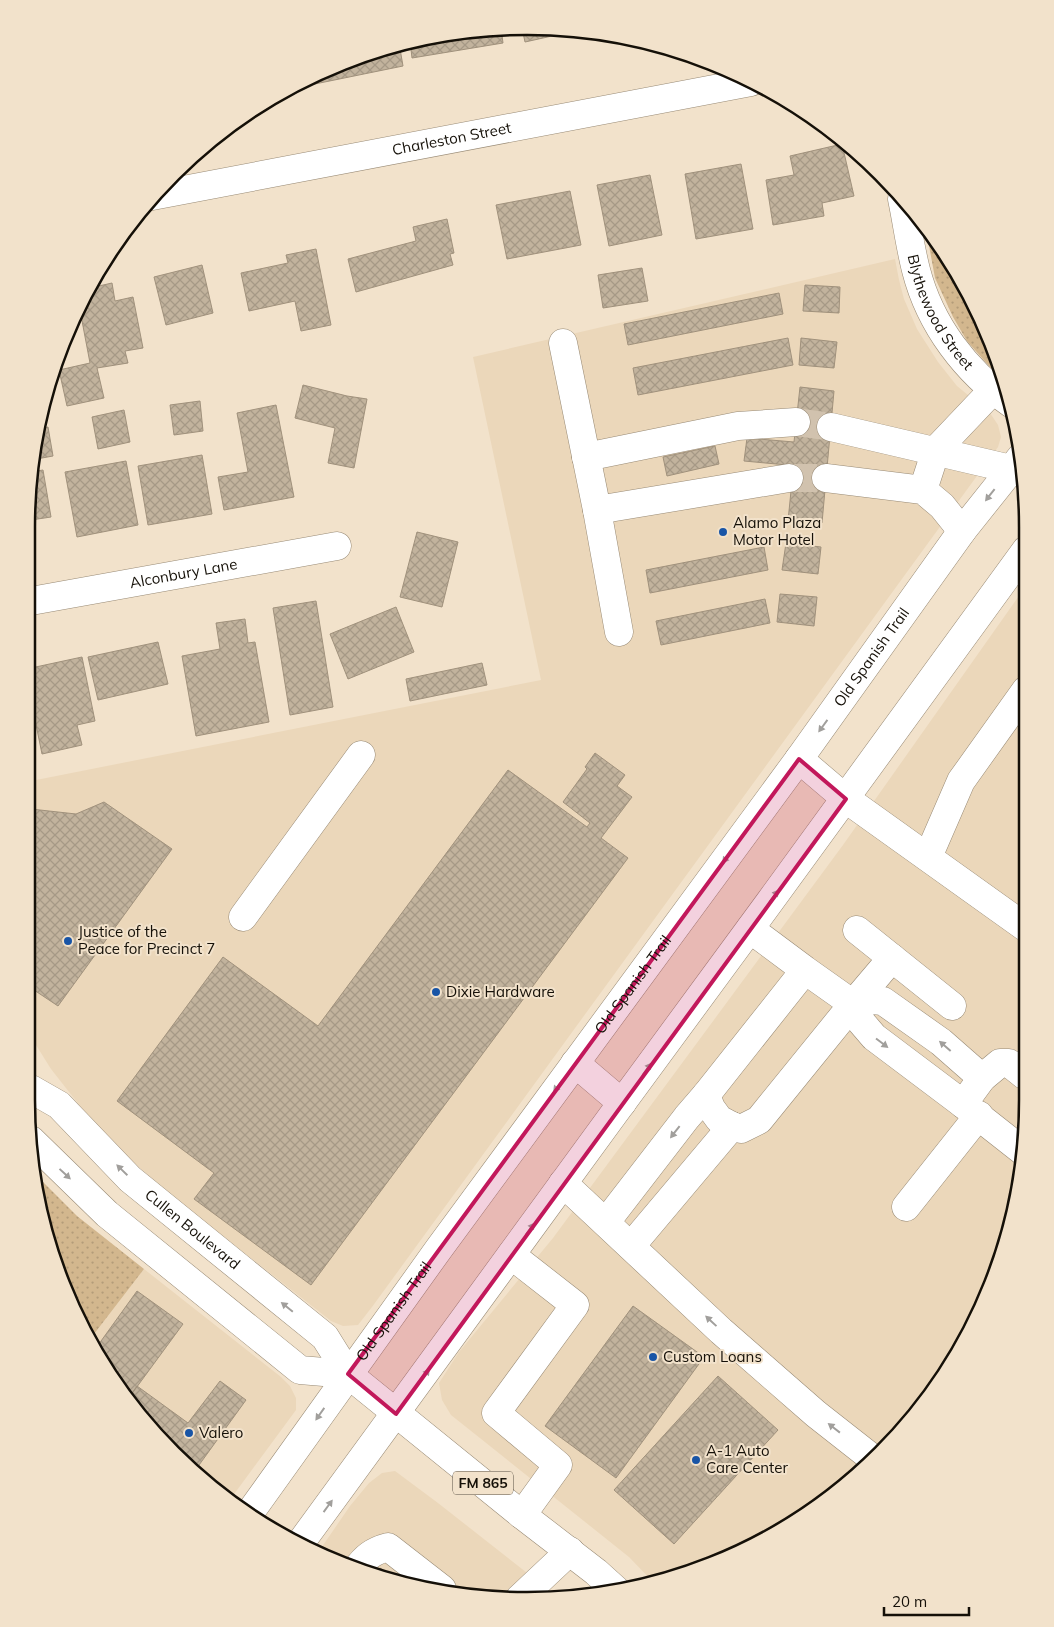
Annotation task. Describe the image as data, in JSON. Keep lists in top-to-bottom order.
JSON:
{
  "streets": {
    "main road": [
      "Charleston Street",
      "Blythewood Street",
      "Alconbury Lane",
      "Old Spanish Trail",
      "Cullen Boulevard",
      "FM 865"
    ]
  },
  "crossings": [
    ["Old Spanish Trail", "Cullen Boulevard"]
  ],
  "places": [
    "Alamo Plaza Motor Hotel",
    "Justice of the Peace for Precinct 7",
    "Dixie Hardware",
    "Custom Loans",
    "Valero",
    "A-1 Auto Care Center"
  ],
  "scale_bar": "20 m"
}
